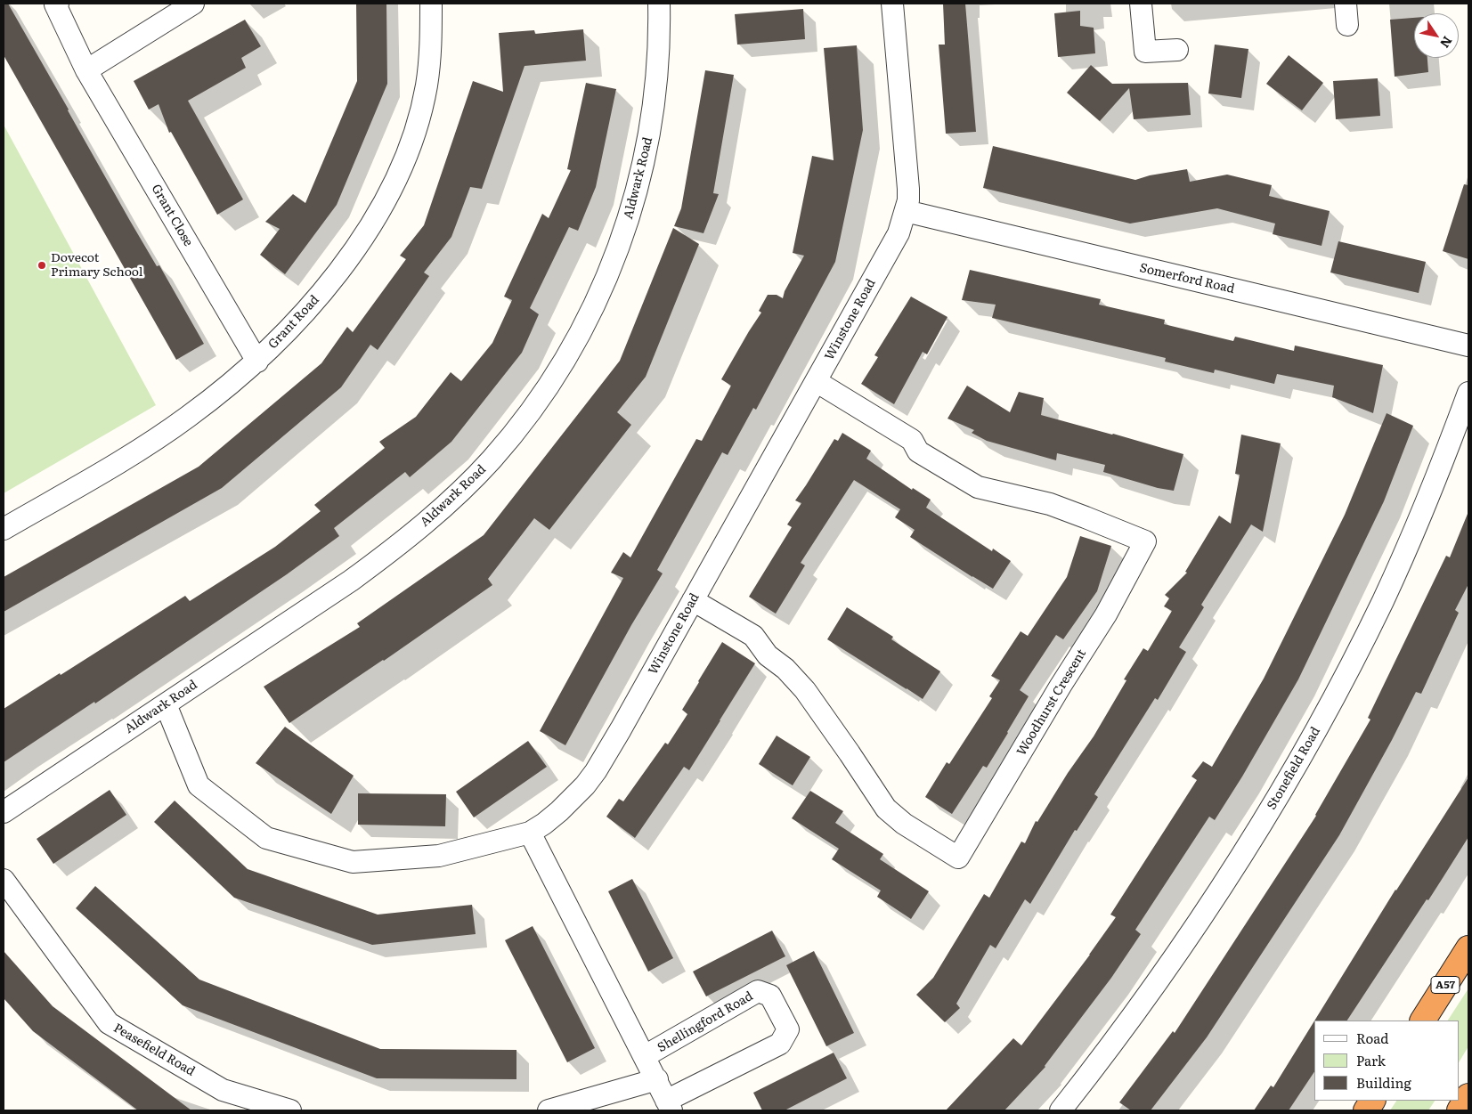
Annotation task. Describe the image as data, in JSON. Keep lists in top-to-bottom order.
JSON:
{
  "streets": {
    "highway": ["A57"],
    "street": [
      "Aldwark Road",
      "Grant Close",
      "Somerford Road",
      "Winstone Road",
      "Grant Road",
      "Woodhurst Crescent",
      "Stonefield Road",
      "Shellingford Road",
      "Peasefield Road"
    ]
  },
  "crossings": [
    ["Aldwark Road", "Winstone Road"],
    ["Grant Close", "Grant Road"],
    ["Somerford Road", "Winstone Road"],
    ["Winstone Road", "Woodhurst Crescent"],
    ["Winstone Road", "Shellingford Road"]
  ],
  "places": ["Dovecot Primary School"],
  "legend": ["Road", "Park", "Building"],
  "north": "bottom right"
}
